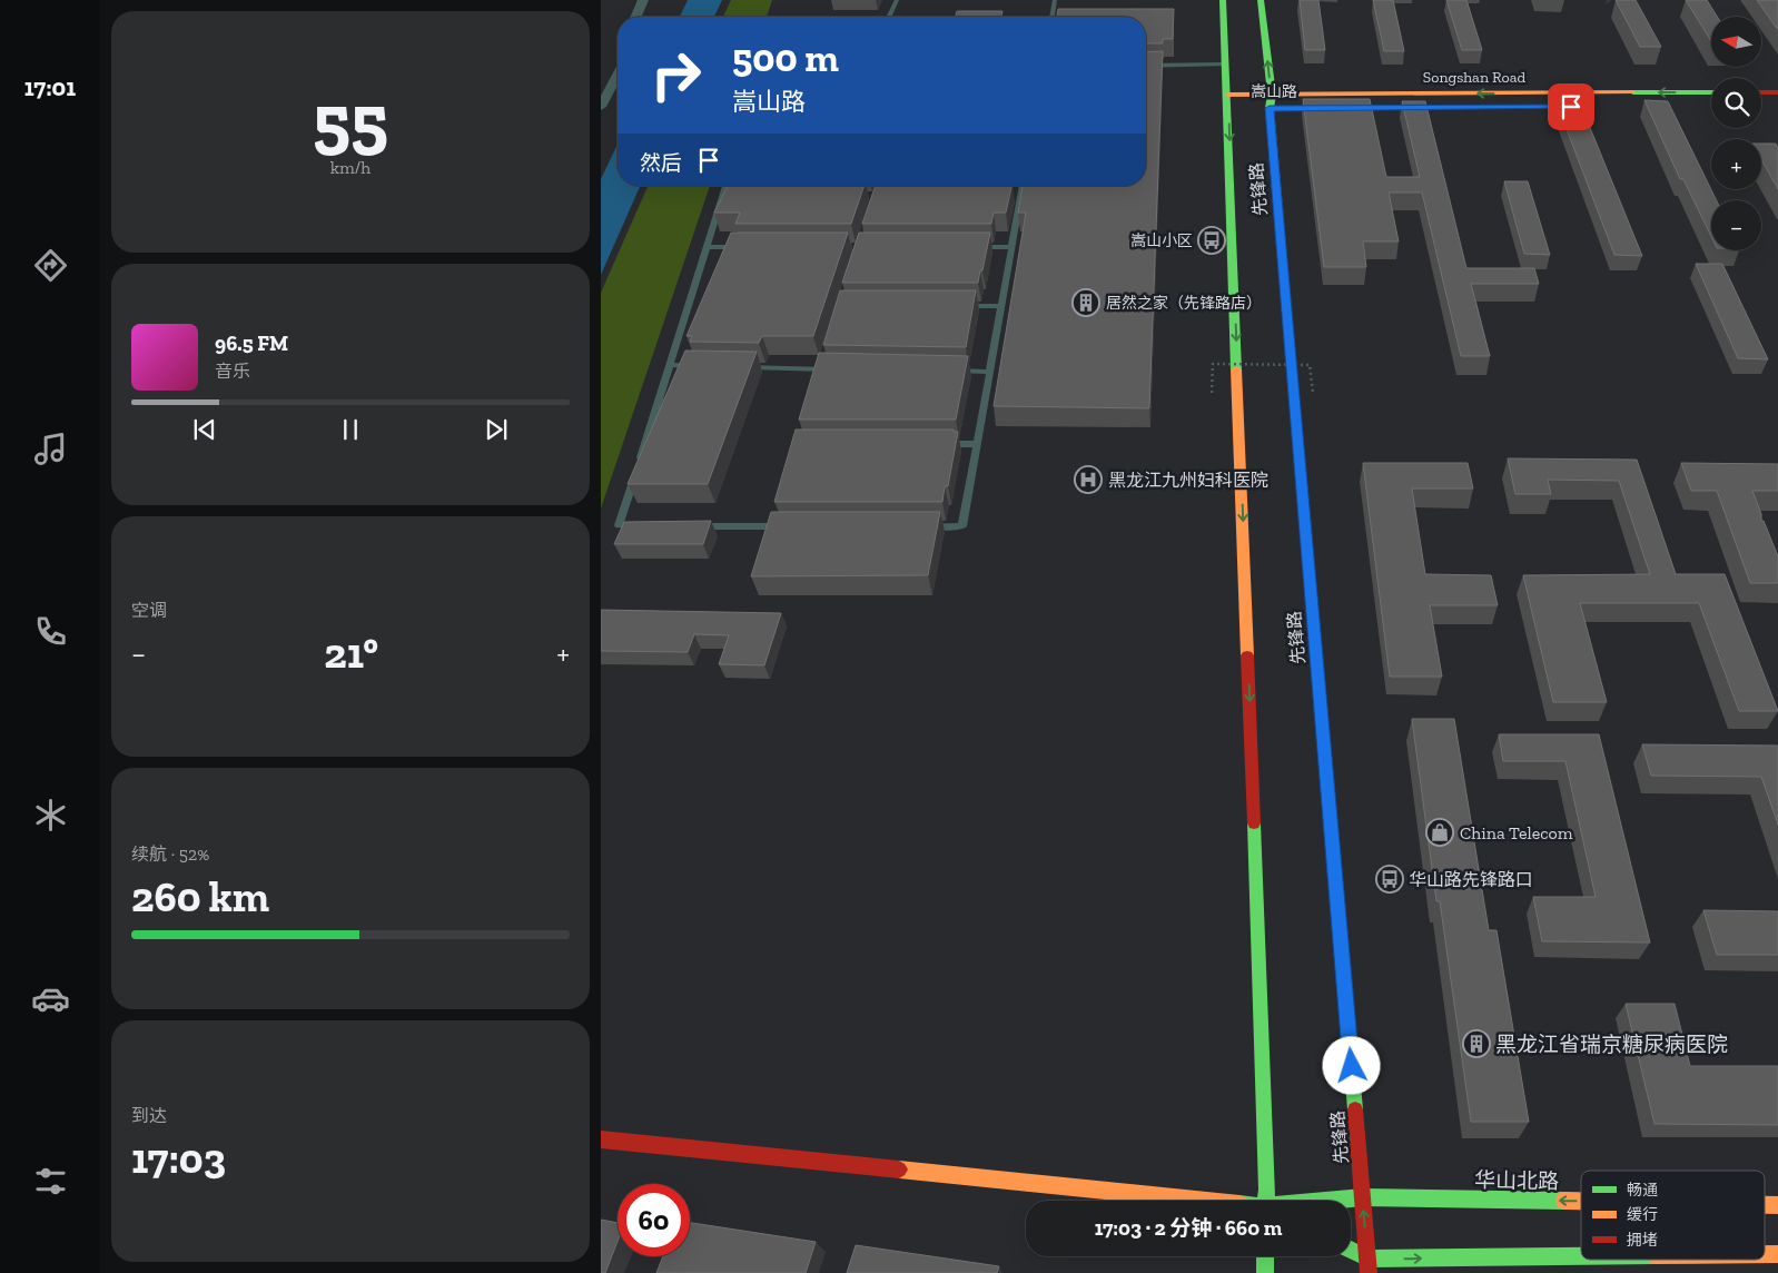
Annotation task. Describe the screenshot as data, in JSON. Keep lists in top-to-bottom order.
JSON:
{
  "streets": {
    "main road": ["Songshan Road", "先锋路", "华山北路"]
  },
  "crossings": [
    ["Songshan Road", "先锋路"],
    ["先锋路", "华山北路"]
  ],
  "one_way": ["Songshan Road"],
  "places": {
    "bus stop": ["嵩山小区", "华山路先锋路口"],
    "building": ["居然之家（先锋路店）", "黑龙江省瑞京糖尿病医院"],
    "hospital": ["黑龙江九州妇科医院"],
    "shop": ["China Telecom"]
  },
  "legend": ["畅通", "缓行", "拥堵"],
  "north": "left",
  "page": {
    "tabs": "17:01",
    "tile": [
      ["55", "km/h"],
      "空调",
      ["续航 · 52%", "260 km"],
      ["到达", "17:03"]
    ],
    "map_buttons": ["+", "−"],
    "turn": ["500 m", "嵩山路"],
    "then": "然后",
    "song": ["96.5 FM", "音乐"],
    "heat": ["−", "21°", "+"],
    "limit": "60",
    "trip": "17:03 · 2 分钟 · 660 m"
  }
}
